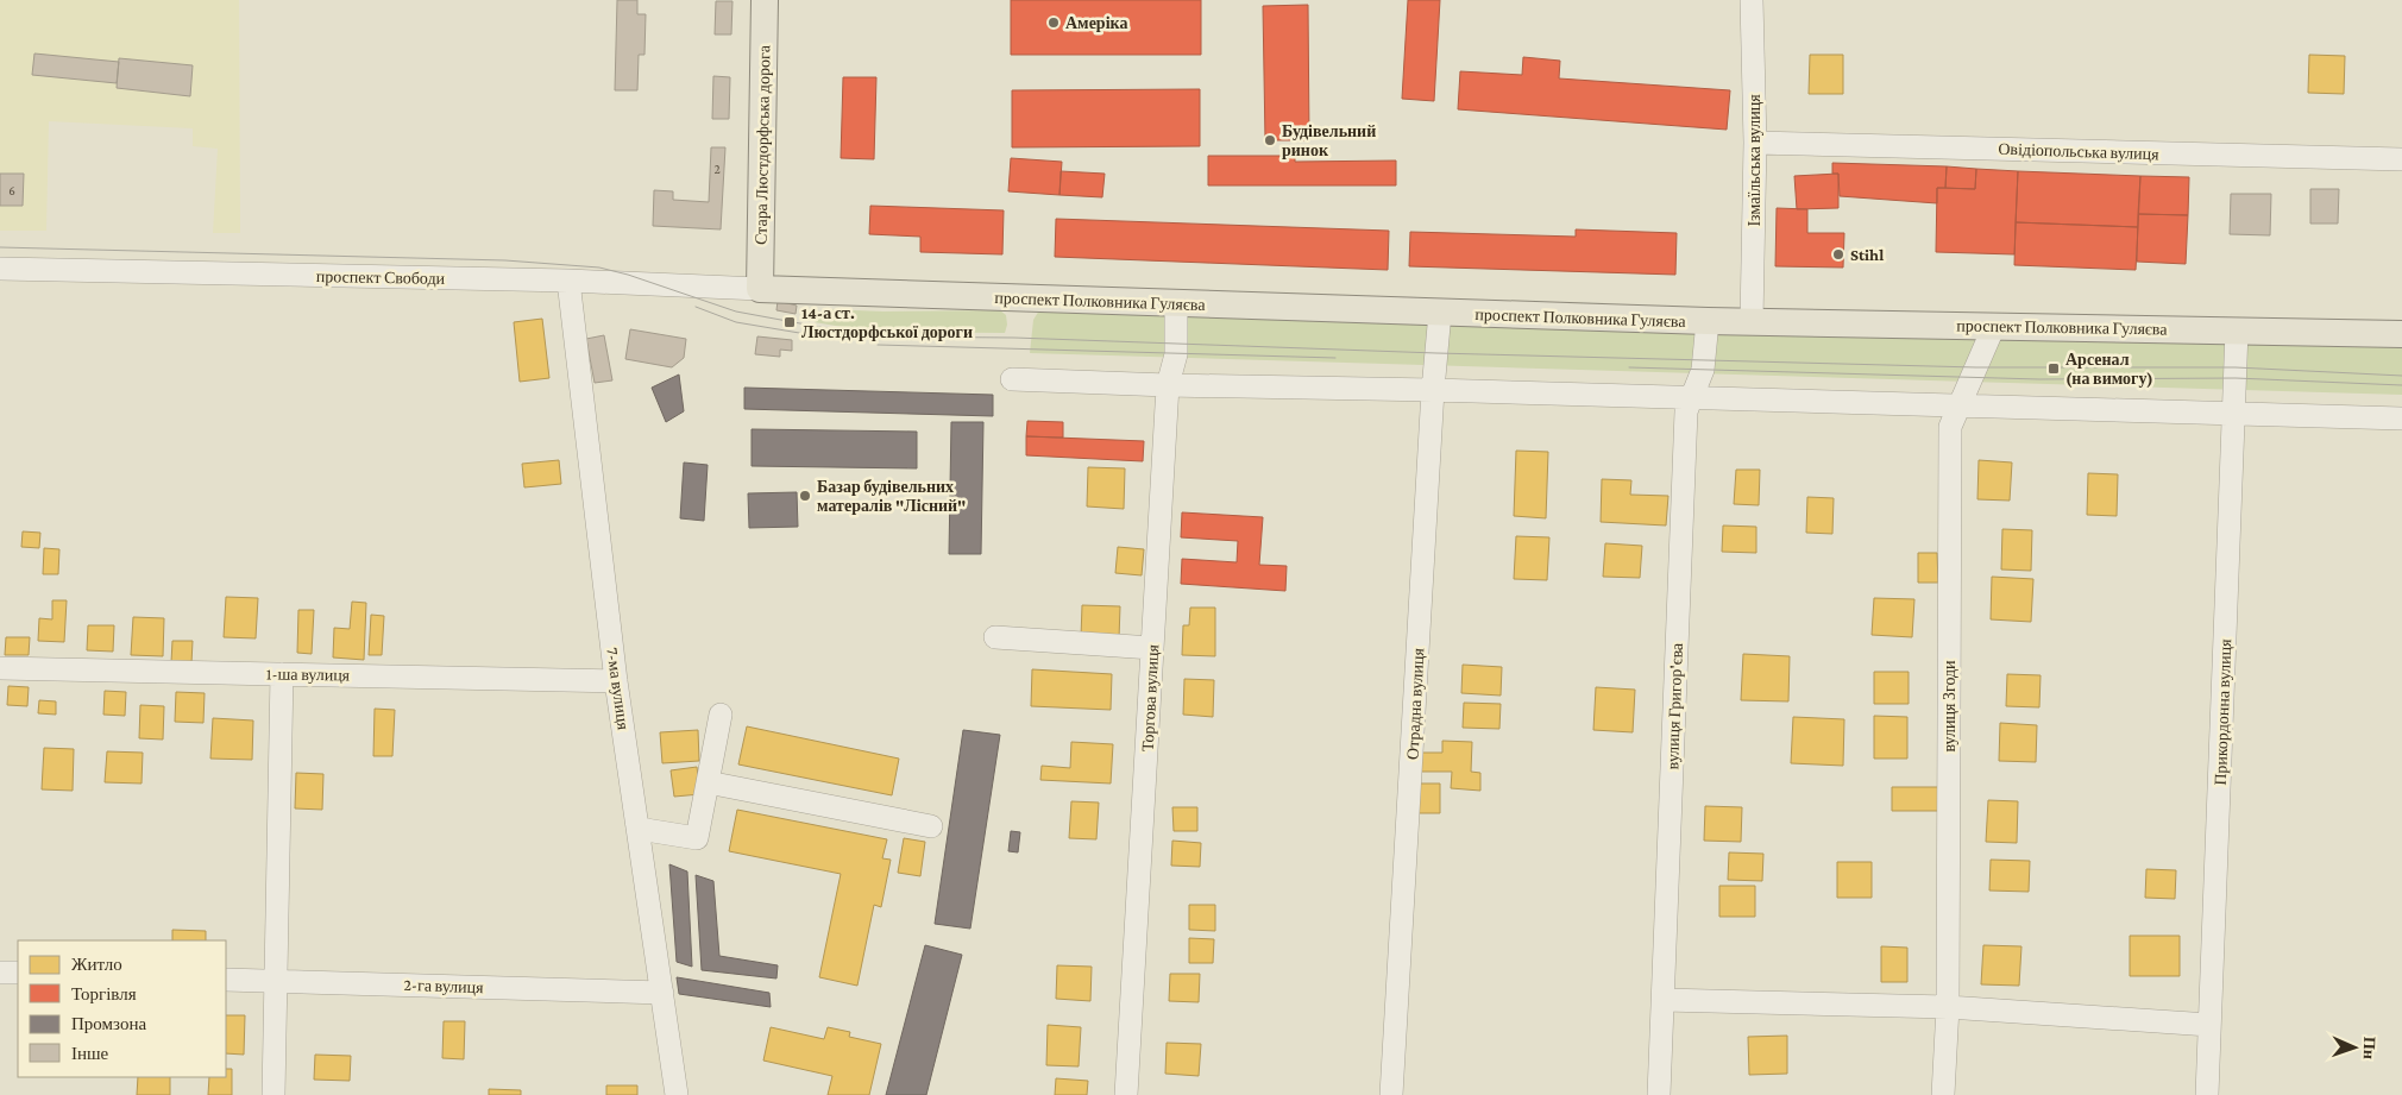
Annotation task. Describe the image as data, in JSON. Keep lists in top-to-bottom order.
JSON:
{
  "streets": {
    "main road": ["Стара Люстдорфська дорога", "проспект Полковника Гуляєва"],
    "street": [
      "Овідіопольська вулиця",
      "Ізмаїльська вулиця",
      "проспект Свободи",
      "1-ша вулиця",
      "7-ма вулиця",
      "Торгова вулиця",
      "Отрадна вулиця",
      "вулиця Григор'єва",
      "вулиця Згоди",
      "Прикордонна вулиця",
      "2-га вулиця"
    ]
  },
  "crossings": [
    ["Стара Люстдорфська дорога", "проспект Свободи"],
    ["Стара Люстдорфська дорога", "проспект Полковника Гуляєва"],
    ["Овідіопольська вулиця", "Ізмаїльська вулиця"],
    ["Ізмаїльська вулиця", "проспект Полковника Гуляєва"],
    ["проспект Свободи", "проспект Полковника Гуляєва"],
    ["проспект Свободи", "7-ма вулиця"],
    ["проспект Полковника Гуляєва", "Торгова вулиця"],
    ["проспект Полковника Гуляєва", "Отрадна вулиця"],
    ["проспект Полковника Гуляєва", "вулиця Григор'єва"],
    ["проспект Полковника Гуляєва", "вулиця Згоди"],
    ["проспект Полковника Гуляєва", "Прикордонна вулиця"],
    ["1-ша вулиця", "7-ма вулиця"],
    ["7-ма вулиця", "2-га вулиця"]
  ],
  "places": {
    "other": [
      "Амеріка",
      "Будівельний ринок",
      "Stihl",
      "Базар будівельних матералів \"Лісний\""
    ],
    "transit": ["14-а ст. Люстдорфської дороги", "Арсенал (на вимогу)"]
  },
  "house_numbers": ["2", "6"],
  "legend": [
    "Житло",
    "Торгівля",
    "Промзона",
    "Інше"
  ],
  "north": "right"
}
